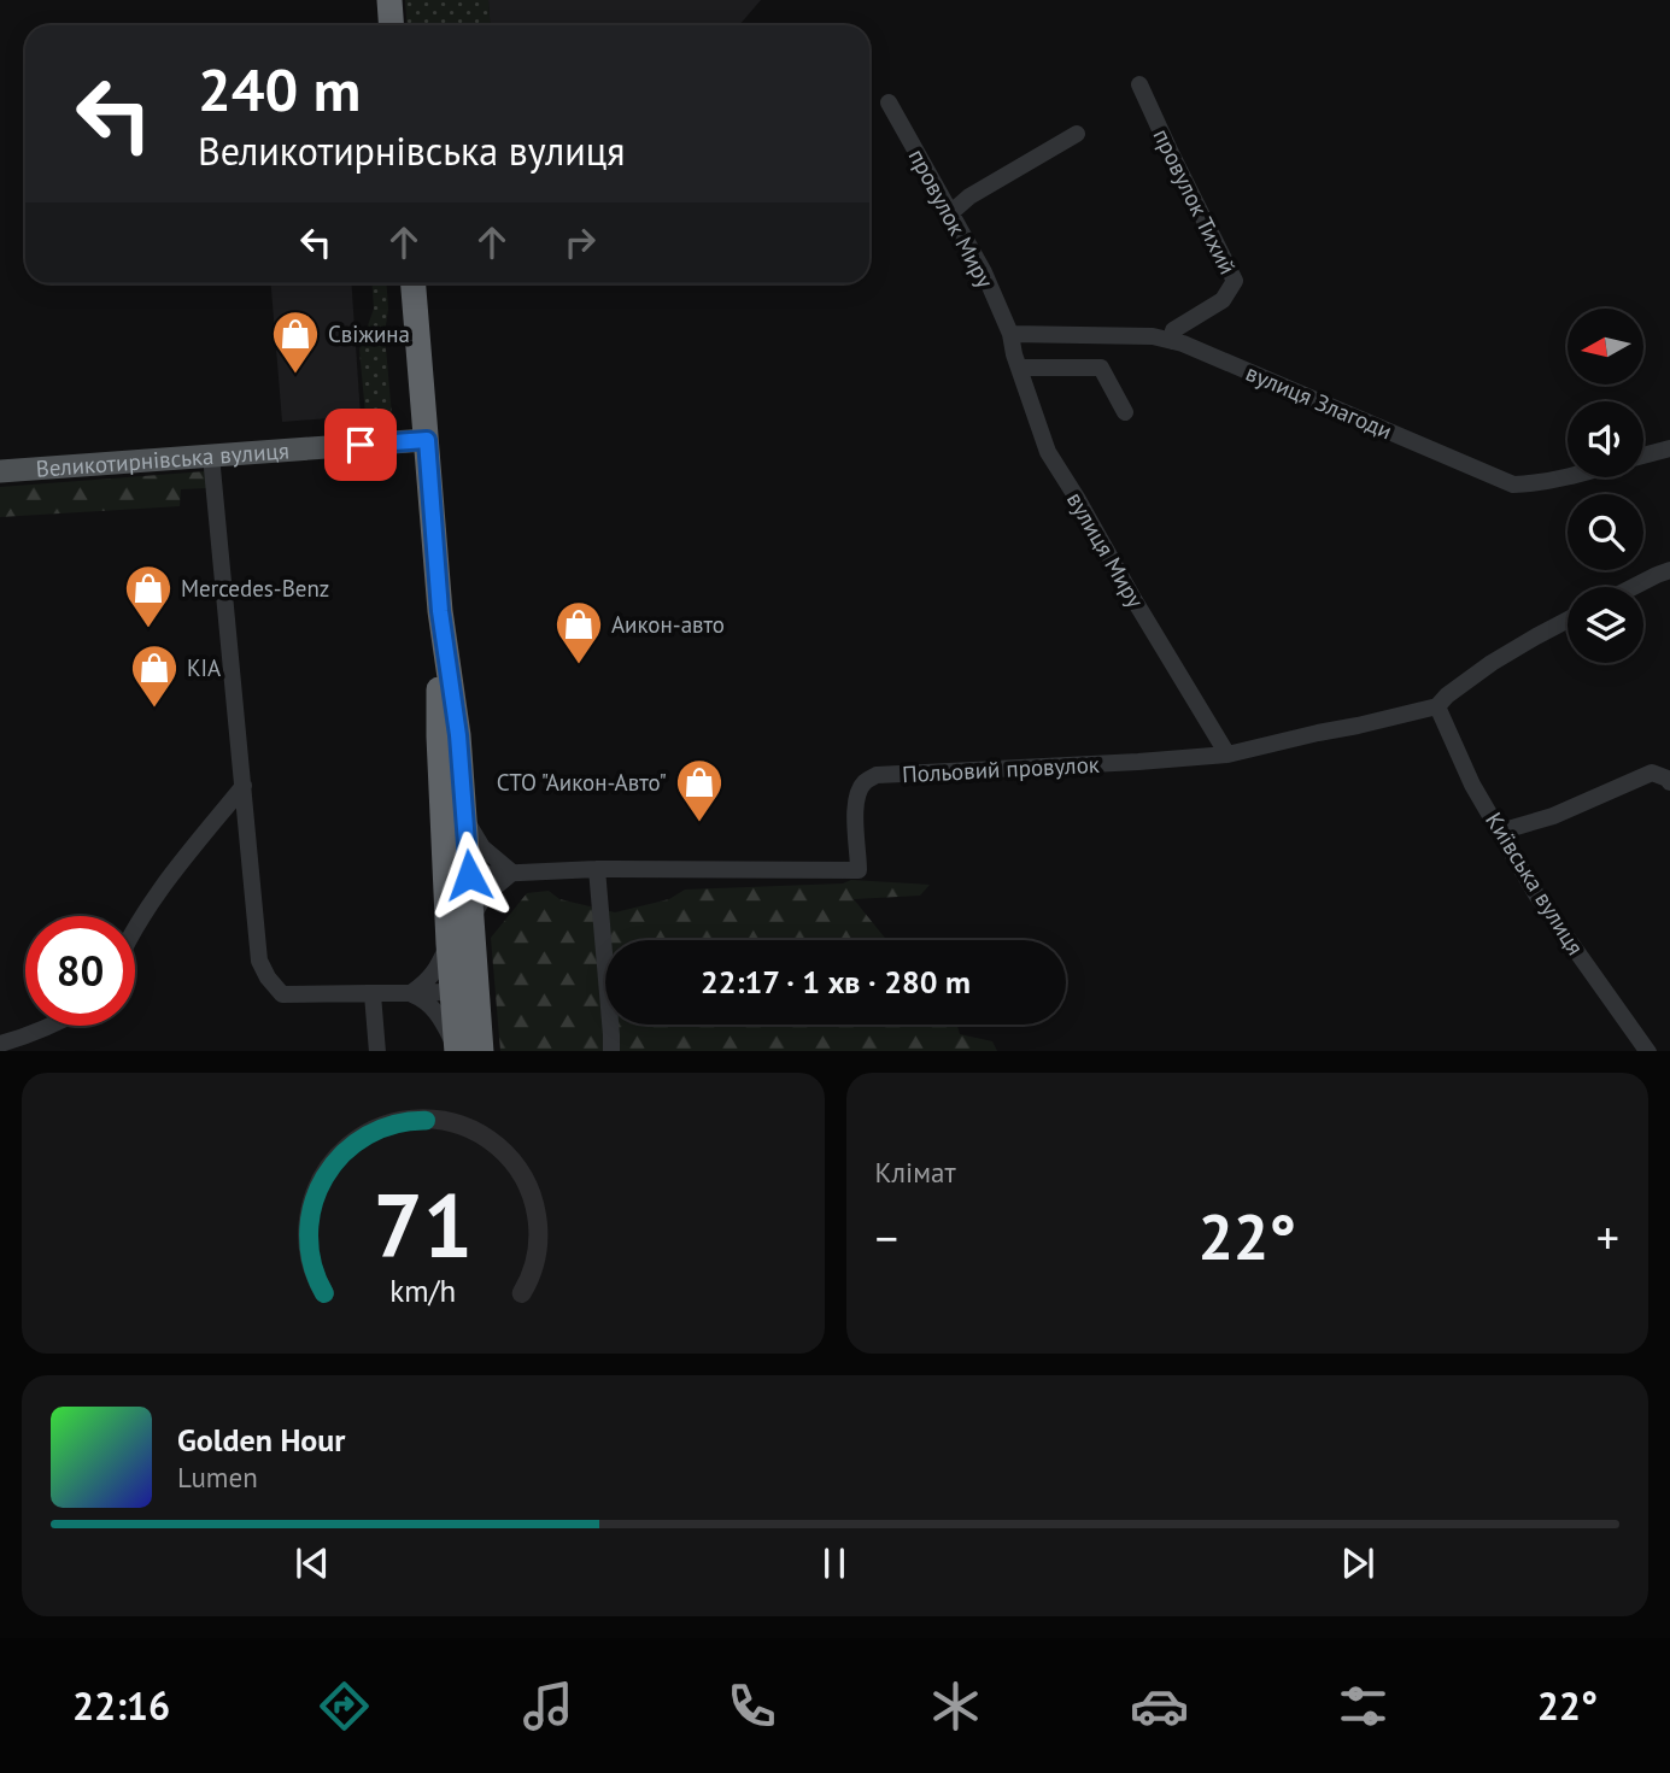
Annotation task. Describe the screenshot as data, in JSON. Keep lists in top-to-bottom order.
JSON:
{
  "streets": {
    "main road": ["Великотирнівська вулиця"],
    "street": [
      "провулок Тихий",
      "провулок Миру",
      "вулиця Злагоди",
      "вулиця Миру",
      "Польовий провулок",
      "Київська вулиця"
    ]
  },
  "crossings": [
    ["провулок Тихий", "вулиця Злагоди"],
    ["провулок Миру", "вулиця Злагоди"],
    ["провулок Миру", "вулиця Миру"],
    ["вулиця Злагоди", "вулиця Миру"],
    ["вулиця Миру", "Польовий провулок"],
    ["Польовий провулок", "Київська вулиця"]
  ],
  "places": {
    "shop": [
      "Свіжина",
      "Mercedes-Benz",
      "Аикон-авто",
      "KIA",
      "СТО \"Аикон-Авто\""
    ]
  },
  "north": "left",
  "page": {
    "turn": ["240 m", "Великотирнівська вулиця"],
    "limit": "80",
    "trip": "22:17 · 1 хв · 280 m",
    "tile": "Клімат",
    "heat": ["−", "22°", "+"],
    "song": ["Golden Hour", "Lumen"],
    "tabs": ["22:16", "22°"],
    "gauge": ["71", "km/h"]
  }
}
